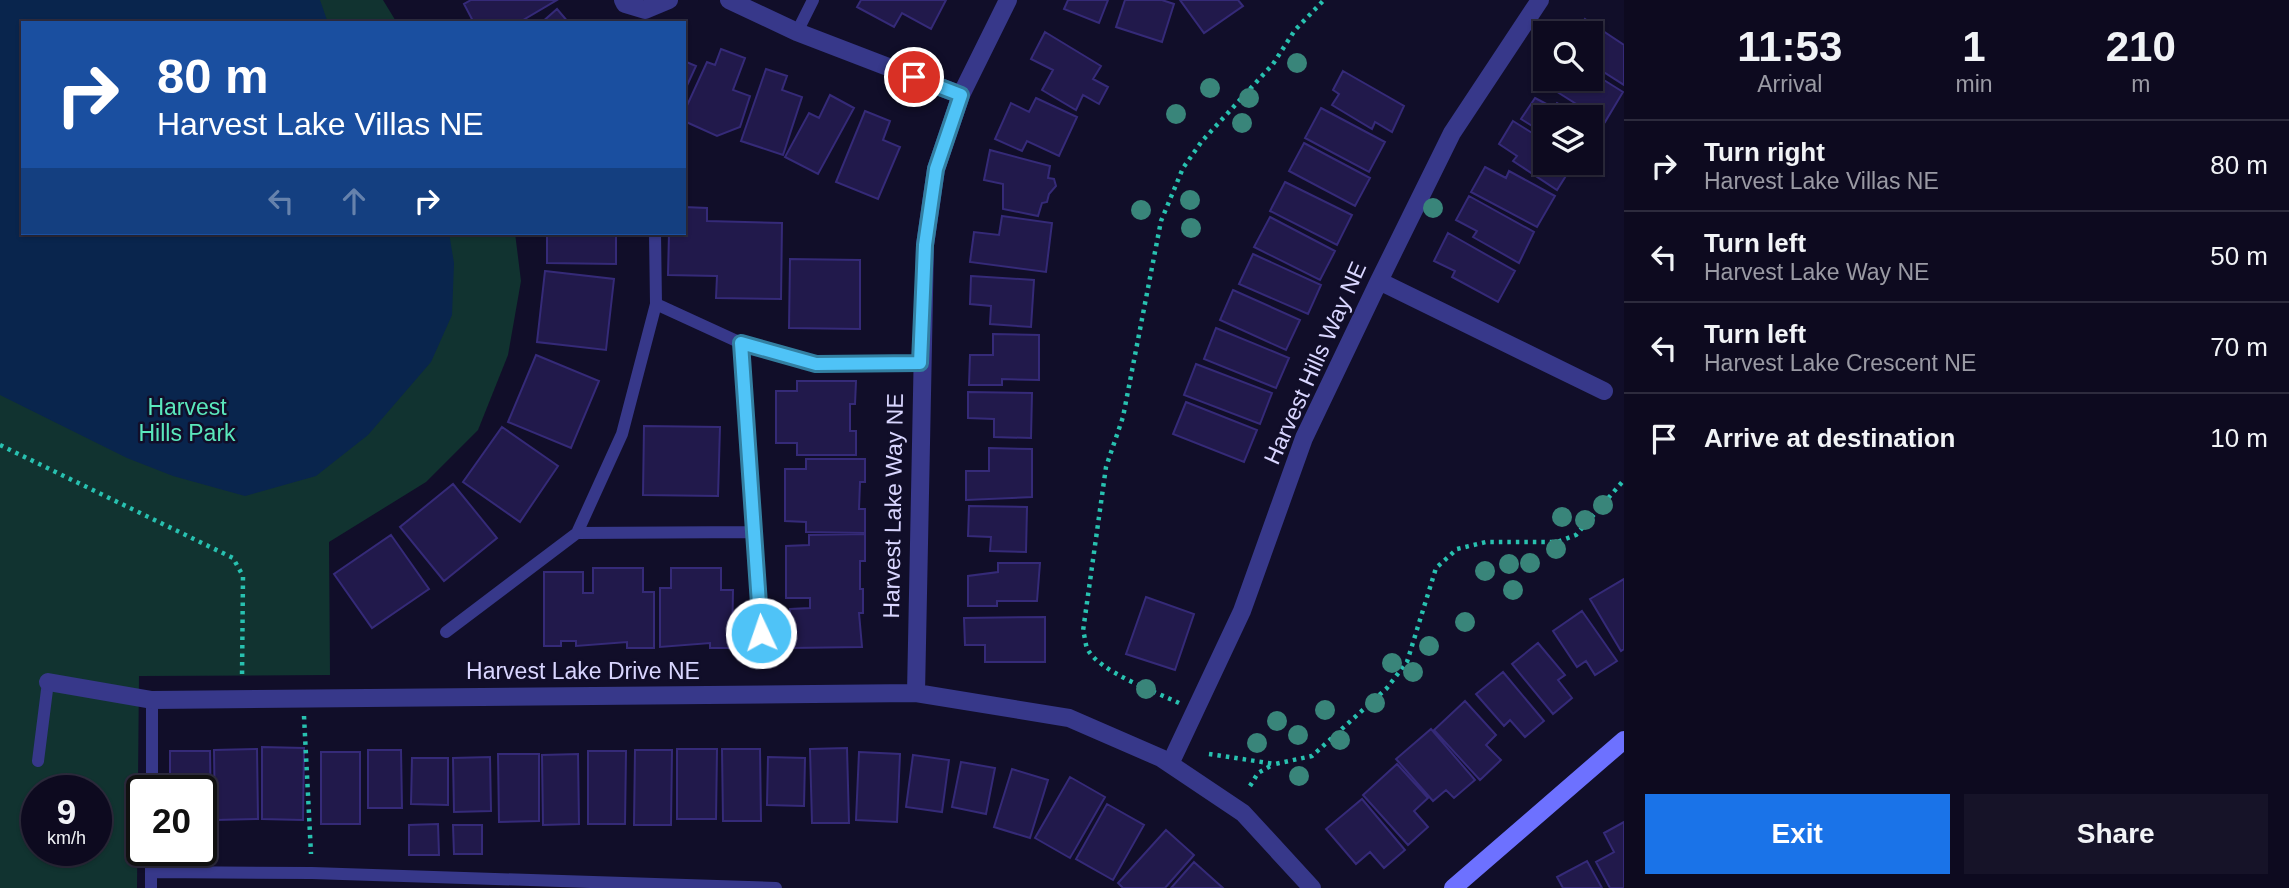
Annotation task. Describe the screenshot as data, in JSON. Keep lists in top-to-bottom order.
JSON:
{
  "streets": {
    "street": ["Harvest Hills Way NE", "Harvest Lake Way NE", "Harvest Lake Drive NE"]
  },
  "crossings": [
    ["Harvest Hills Way NE", "Harvest Lake Drive NE"],
    ["Harvest Lake Way NE", "Harvest Lake Drive NE"]
  ],
  "parks": ["Harvest Hills Park"],
  "page": {
    "eta": [
      "11:53",
      "Arrival",
      "1",
      "min",
      "210",
      "m"
    ],
    "turn": ["80 m", "Harvest Lake Villas NE"],
    "list": [
      {
        "name": "Turn right",
        "note": "Harvest Lake Villas NE",
        "value": "80 m"
      },
      {
        "name": "Turn left",
        "note": "Harvest Lake Way NE",
        "value": "50 m"
      },
      {
        "name": "Turn left",
        "note": "Harvest Lake Crescent NE",
        "value": "70 m"
      },
      {
        "name": "Arrive at destination",
        "value": "10 m"
      }
    ],
    "speed": "9 km/h",
    "limit": "20",
    "buttons": ["Exit", "Share"]
  }
}
